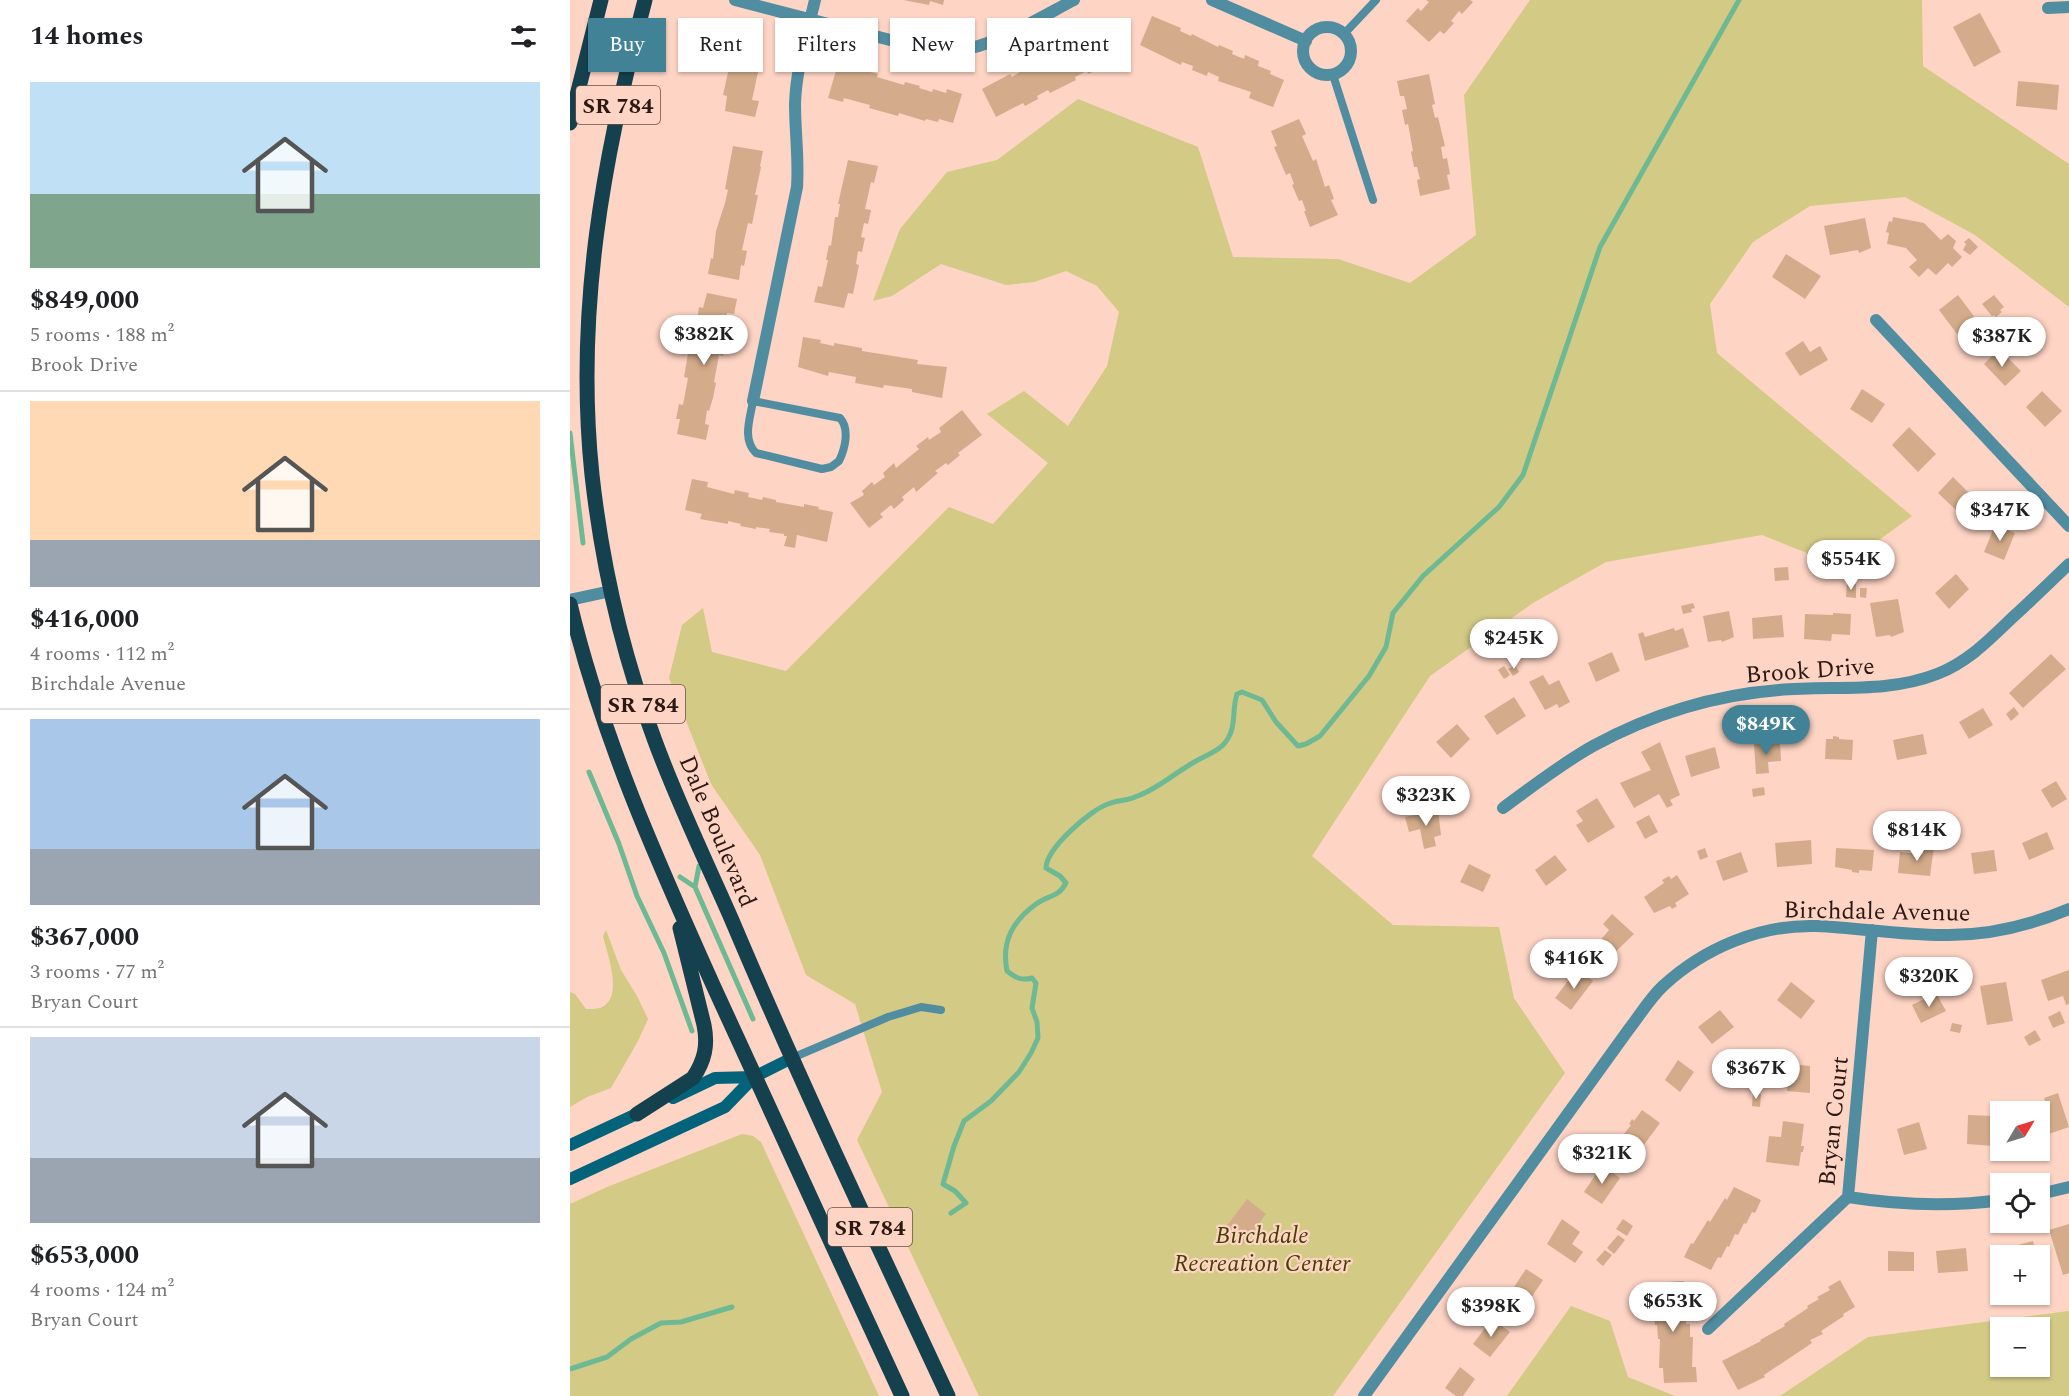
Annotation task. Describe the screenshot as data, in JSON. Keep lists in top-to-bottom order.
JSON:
{
  "streets": {
    "main road": ["SR 784", "Dale Boulevard"],
    "street": ["Brook Drive", "Birchdale Avenue", "Bryan Court"]
  },
  "crossings": [
    ["Birchdale Avenue", "Bryan Court"]
  ],
  "parks": ["Birchdale Recreation Center"],
  "north": "top right",
  "page": {
    "heading": "14 homes",
    "chip": [
      "Buy",
      "Rent",
      "Filters",
      "New",
      "Apartment"
    ],
    "list": [
      {
        "name": "$849,000",
        "note": "5 rooms · 188 m² · Brook Drive"
      },
      {
        "name": "$416,000",
        "note": "4 rooms · 112 m² · Birchdale Avenue"
      },
      {
        "name": "$367,000",
        "note": "3 rooms · 77 m² · Bryan Court"
      },
      {
        "name": "$653,000",
        "note": "4 rooms · 124 m² · Bryan Court"
      }
    ],
    "price": [
      "$382K",
      "$387K",
      "$347K",
      "$554K",
      "$245K",
      "$849K",
      "$323K",
      "$814K",
      "$416K",
      "$320K",
      "$367K",
      "$321K",
      "$653K",
      "$398K"
    ],
    "map_buttons": ["+", "−"]
  }
}
